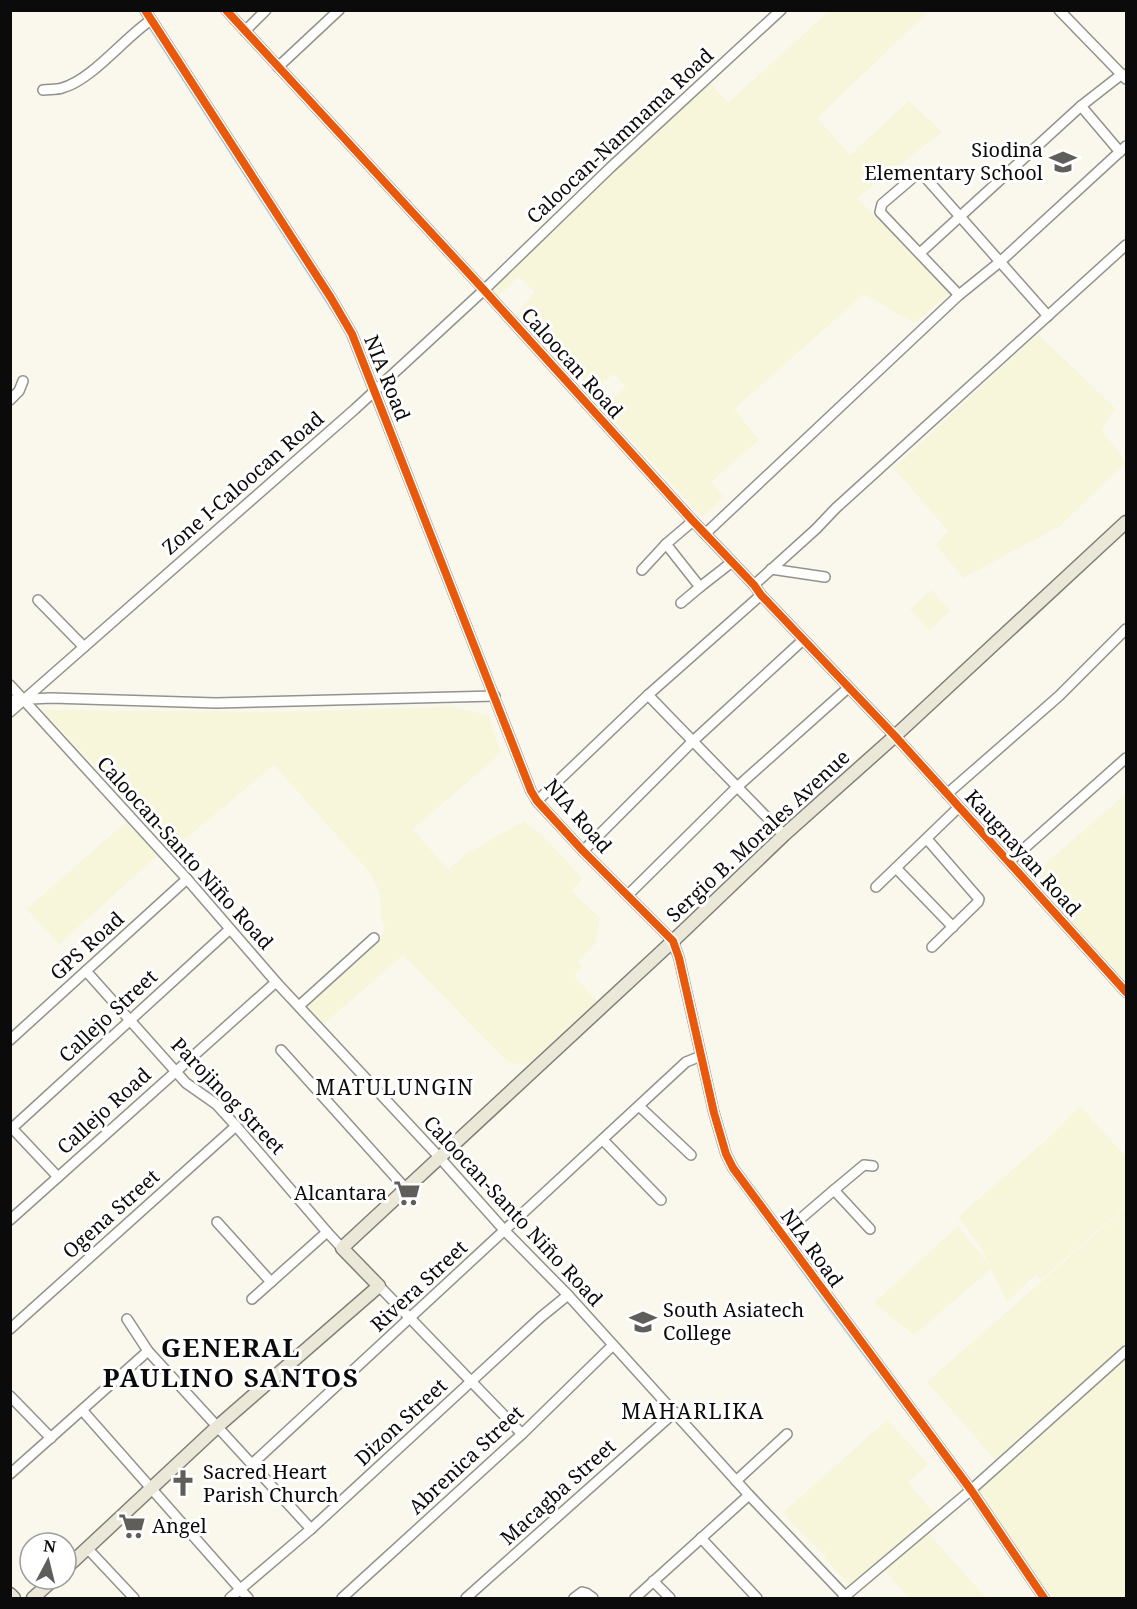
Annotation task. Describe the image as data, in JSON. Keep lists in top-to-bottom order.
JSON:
{
  "streets": {
    "main road": ["Sergio B. Morales Avenue"],
    "street": [
      "Caloocan-Namnama Road",
      "Caloocan Road",
      "NIA Road",
      "Zone I-Caloocan Road",
      "Caloocan-Santo Niño Road",
      "Kaugnayan Road",
      "GPS Road",
      "Callejo Street",
      "Parojinog Street",
      "Callejo Road",
      "Ogena Street",
      "Rivera Street",
      "Dizon Street",
      "Abrenica Street",
      "Macagba Street"
    ]
  },
  "crossings": [
    ["Caloocan-Namnama Road", "Caloocan Road"],
    ["Caloocan-Namnama Road", "Zone I-Caloocan Road"],
    ["Caloocan Road", "Zone I-Caloocan Road"],
    ["Caloocan Road", "Sergio B. Morales Avenue"],
    ["Caloocan Road", "Kaugnayan Road"],
    ["NIA Road", "Zone I-Caloocan Road"],
    ["NIA Road", "Sergio B. Morales Avenue"],
    ["NIA Road", "Rivera Street"],
    ["Zone I-Caloocan Road", "Caloocan-Santo Niño Road"],
    ["Sergio B. Morales Avenue", "Caloocan-Santo Niño Road"],
    ["Sergio B. Morales Avenue", "Kaugnayan Road"],
    ["Sergio B. Morales Avenue", "Parojinog Street"],
    ["Caloocan-Santo Niño Road", "GPS Road"],
    ["Caloocan-Santo Niño Road", "Callejo Street"],
    ["Caloocan-Santo Niño Road", "Callejo Road"],
    ["Caloocan-Santo Niño Road", "Rivera Street"],
    ["Caloocan-Santo Niño Road", "Dizon Street"],
    ["Caloocan-Santo Niño Road", "Abrenica Street"],
    ["Caloocan-Santo Niño Road", "Macagba Street"],
    ["GPS Road", "Parojinog Street"],
    ["Callejo Street", "Parojinog Street"],
    ["Parojinog Street", "Callejo Road"],
    ["Parojinog Street", "Ogena Street"]
  ],
  "districts": ["MATULUNGIN", "GENERAL PAULINO SANTOS", "MAHARLIKA"],
  "places": {
    "school or university": ["Siodina Elementary School", "South Asiatech College"],
    "supermarket": ["Alcantara", "Angel"],
    "church": ["Sacred Heart Parish Church"]
  },
  "north": "top"
}
